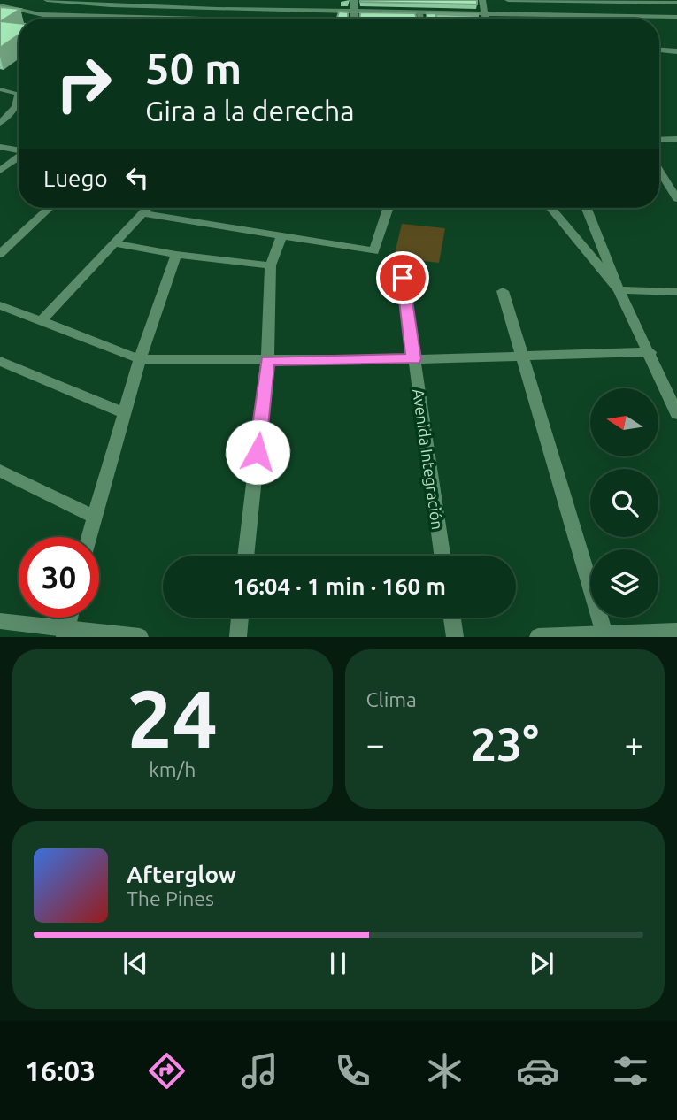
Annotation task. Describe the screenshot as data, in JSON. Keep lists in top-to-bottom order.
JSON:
{
  "streets": {
    "street": ["Avenida Integración"]
  },
  "north": "left",
  "page": {
    "turn": ["50 m", "Gira a la derecha"],
    "then": "Luego",
    "limit": "30",
    "trip": "16:04 · 1 min · 160 m",
    "tile": [
      ["24", "km/h"],
      "Clima"
    ],
    "heat": ["−", "23°", "+"],
    "song": ["Afterglow", "The Pines"],
    "tabs": "16:03"
  }
}
